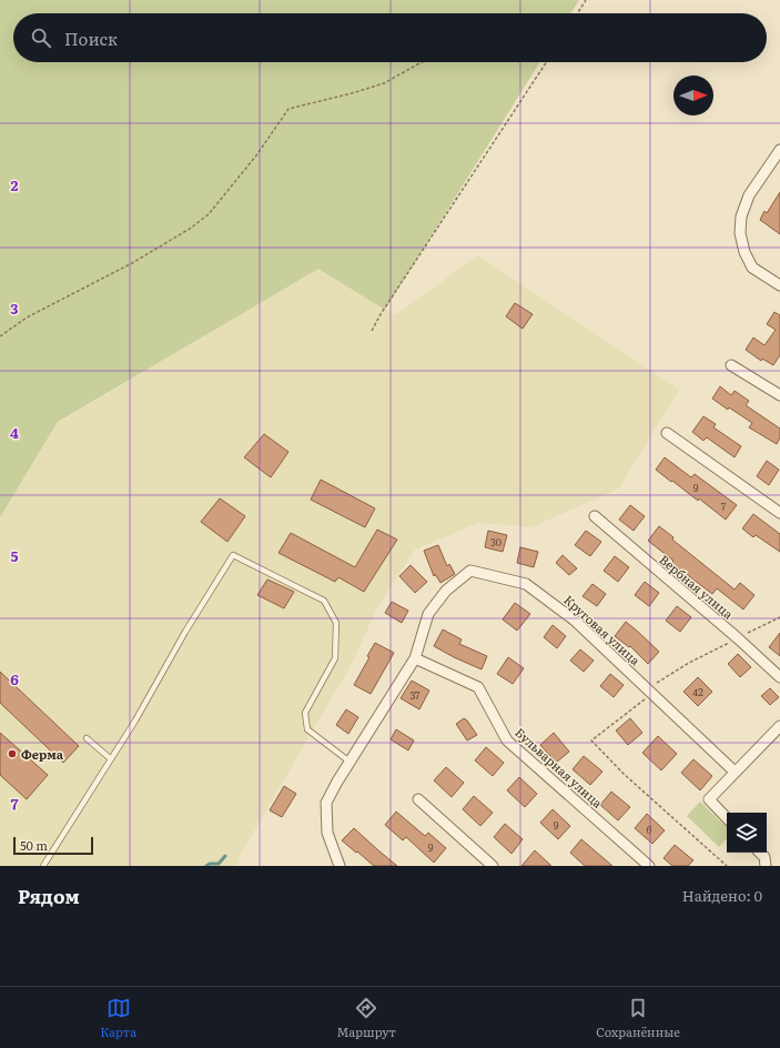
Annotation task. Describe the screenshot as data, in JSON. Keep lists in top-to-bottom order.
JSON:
{
  "streets": {
    "street": ["Вербная улица", "Круговая улица", "Бульварная улица"]
  },
  "crossings": [
    ["Круговая улица", "Бульварная улица"]
  ],
  "places": ["Ферма"],
  "house_numbers": [
    "9",
    "7",
    "30",
    "42",
    "37",
    "9",
    "6",
    "9"
  ],
  "scale_bar": "50 m",
  "north": "right",
  "page": {
    "search": "Поиск",
    "scale": "50 m",
    "heading": ["Рядом", "Найдено: 0"],
    "nav": ["Карта", "Маршрут", "Сохранённые"]
  },
  "grid": {
    "rows": [
      "2",
      "3",
      "4",
      "5",
      "6",
      "7"
    ]
  }
}
